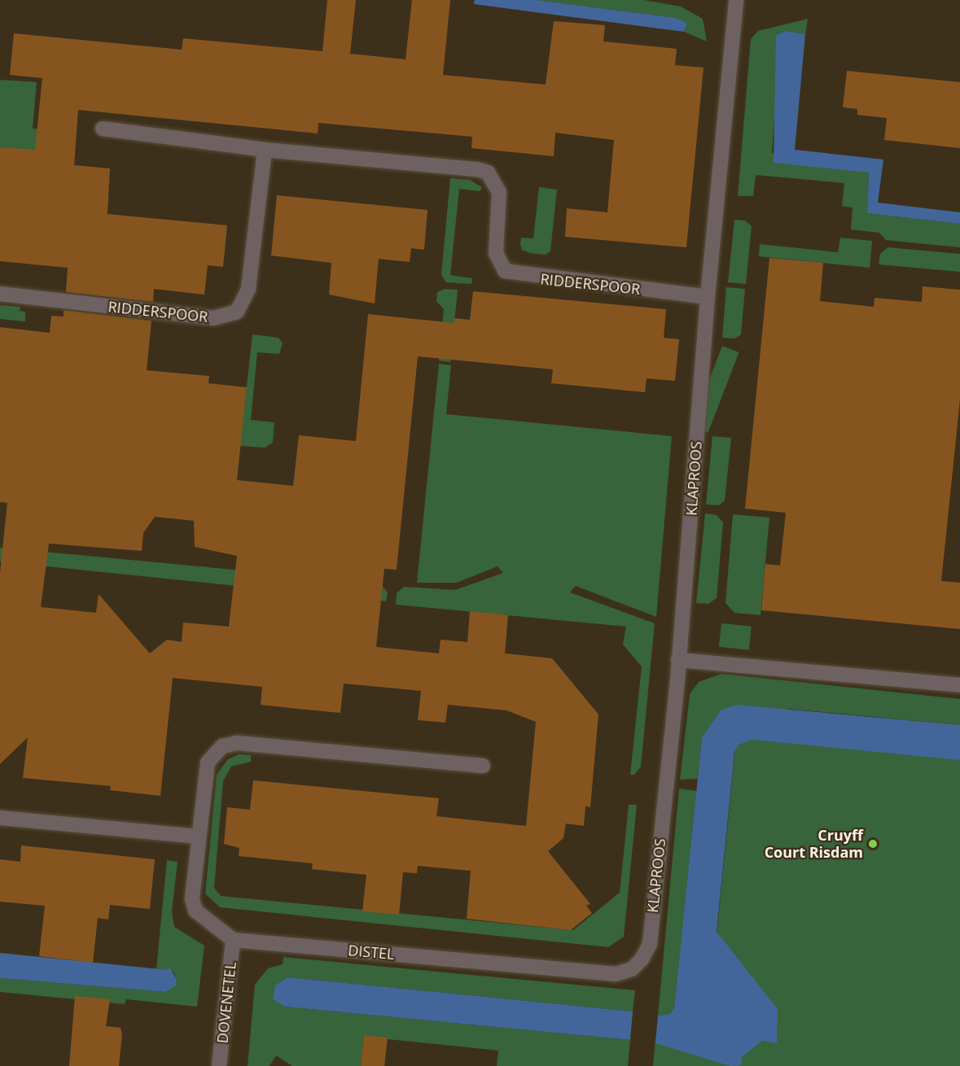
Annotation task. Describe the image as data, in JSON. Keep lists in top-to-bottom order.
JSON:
{
  "streets": {
    "street": [
      "RIDDERSPOOR",
      "KLAPROOS",
      "DISTEL",
      "DOVENETEL"
    ]
  },
  "crossings": [
    ["RIDDERSPOOR", "KLAPROOS"],
    ["KLAPROOS", "DISTEL"],
    ["DISTEL", "DOVENETEL"]
  ],
  "places": ["Cruyff Court Risdam"]
}
